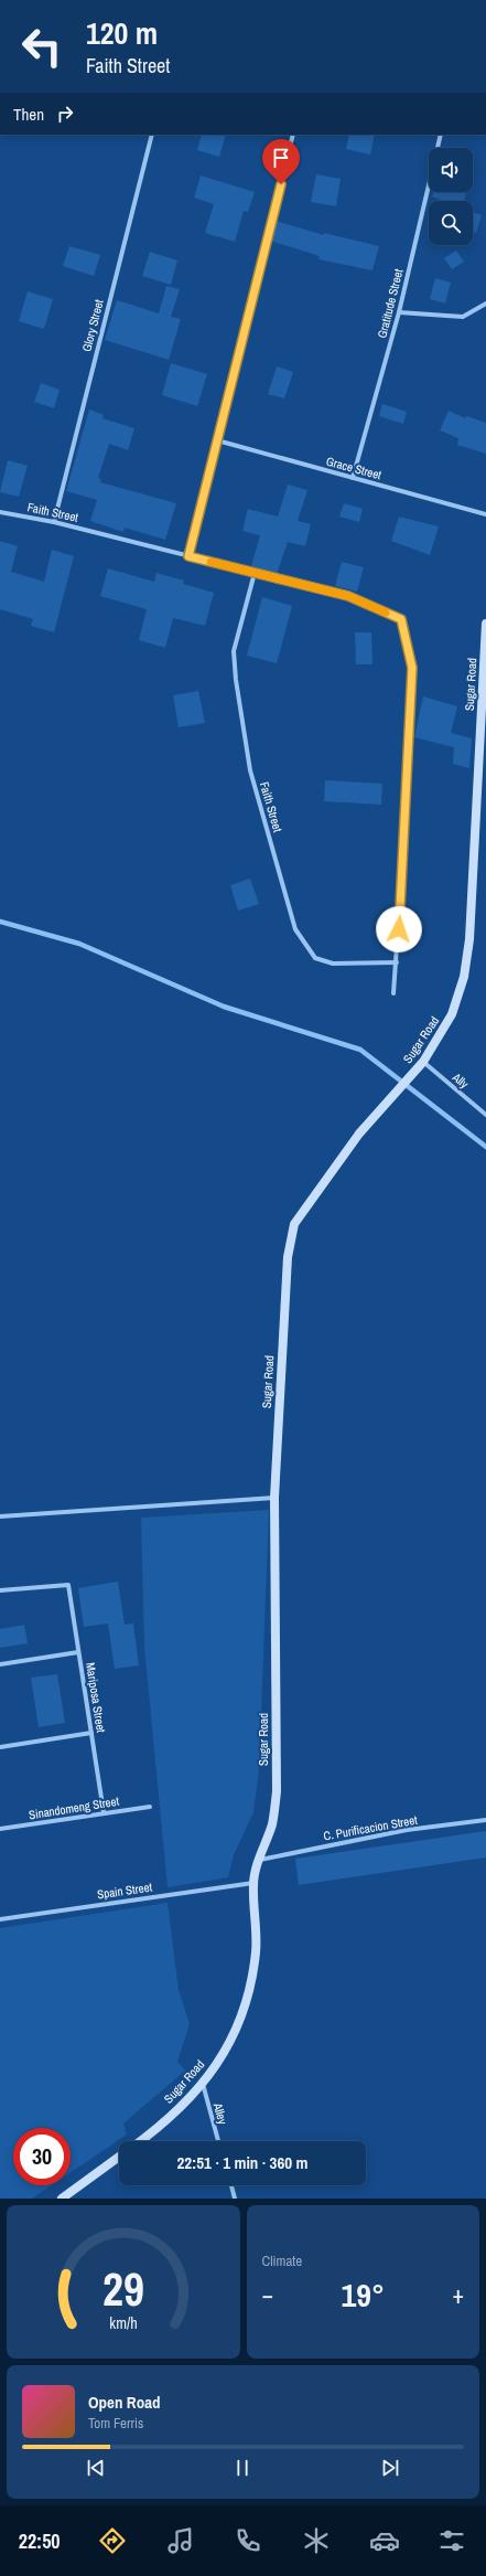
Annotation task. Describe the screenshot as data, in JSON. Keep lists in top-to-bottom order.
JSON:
{
  "streets": {
    "main road": ["Sugar Road"],
    "street": [
      "Gratitude Street",
      "Glory Street",
      "Grace Street",
      "Faith Street",
      "Ally",
      "Mariposa Street",
      "Sinandomeng Street",
      "C. Purificacion Street",
      "Spain Street",
      "Alley"
    ]
  },
  "crossings": [
    ["Gratitude Street", "Grace Street"],
    ["Glory Street", "Faith Street"],
    ["Sugar Road", "Ally"],
    ["Sugar Road", "C. Purificacion Street"],
    ["Sugar Road", "Spain Street"],
    ["Sugar Road", "Alley"],
    ["Mariposa Street", "Sinandomeng Street"]
  ],
  "page": {
    "turn": ["120 m", "Faith Street"],
    "then": "Then",
    "limit": "30",
    "trip": "22:51 · 1 min · 360 m",
    "tile": "Climate",
    "heat": ["−", "19°", "+"],
    "song": ["Open Road", "Tom Ferris"],
    "tabs": "22:50",
    "gauge": ["29", "km/h"]
  }
}
